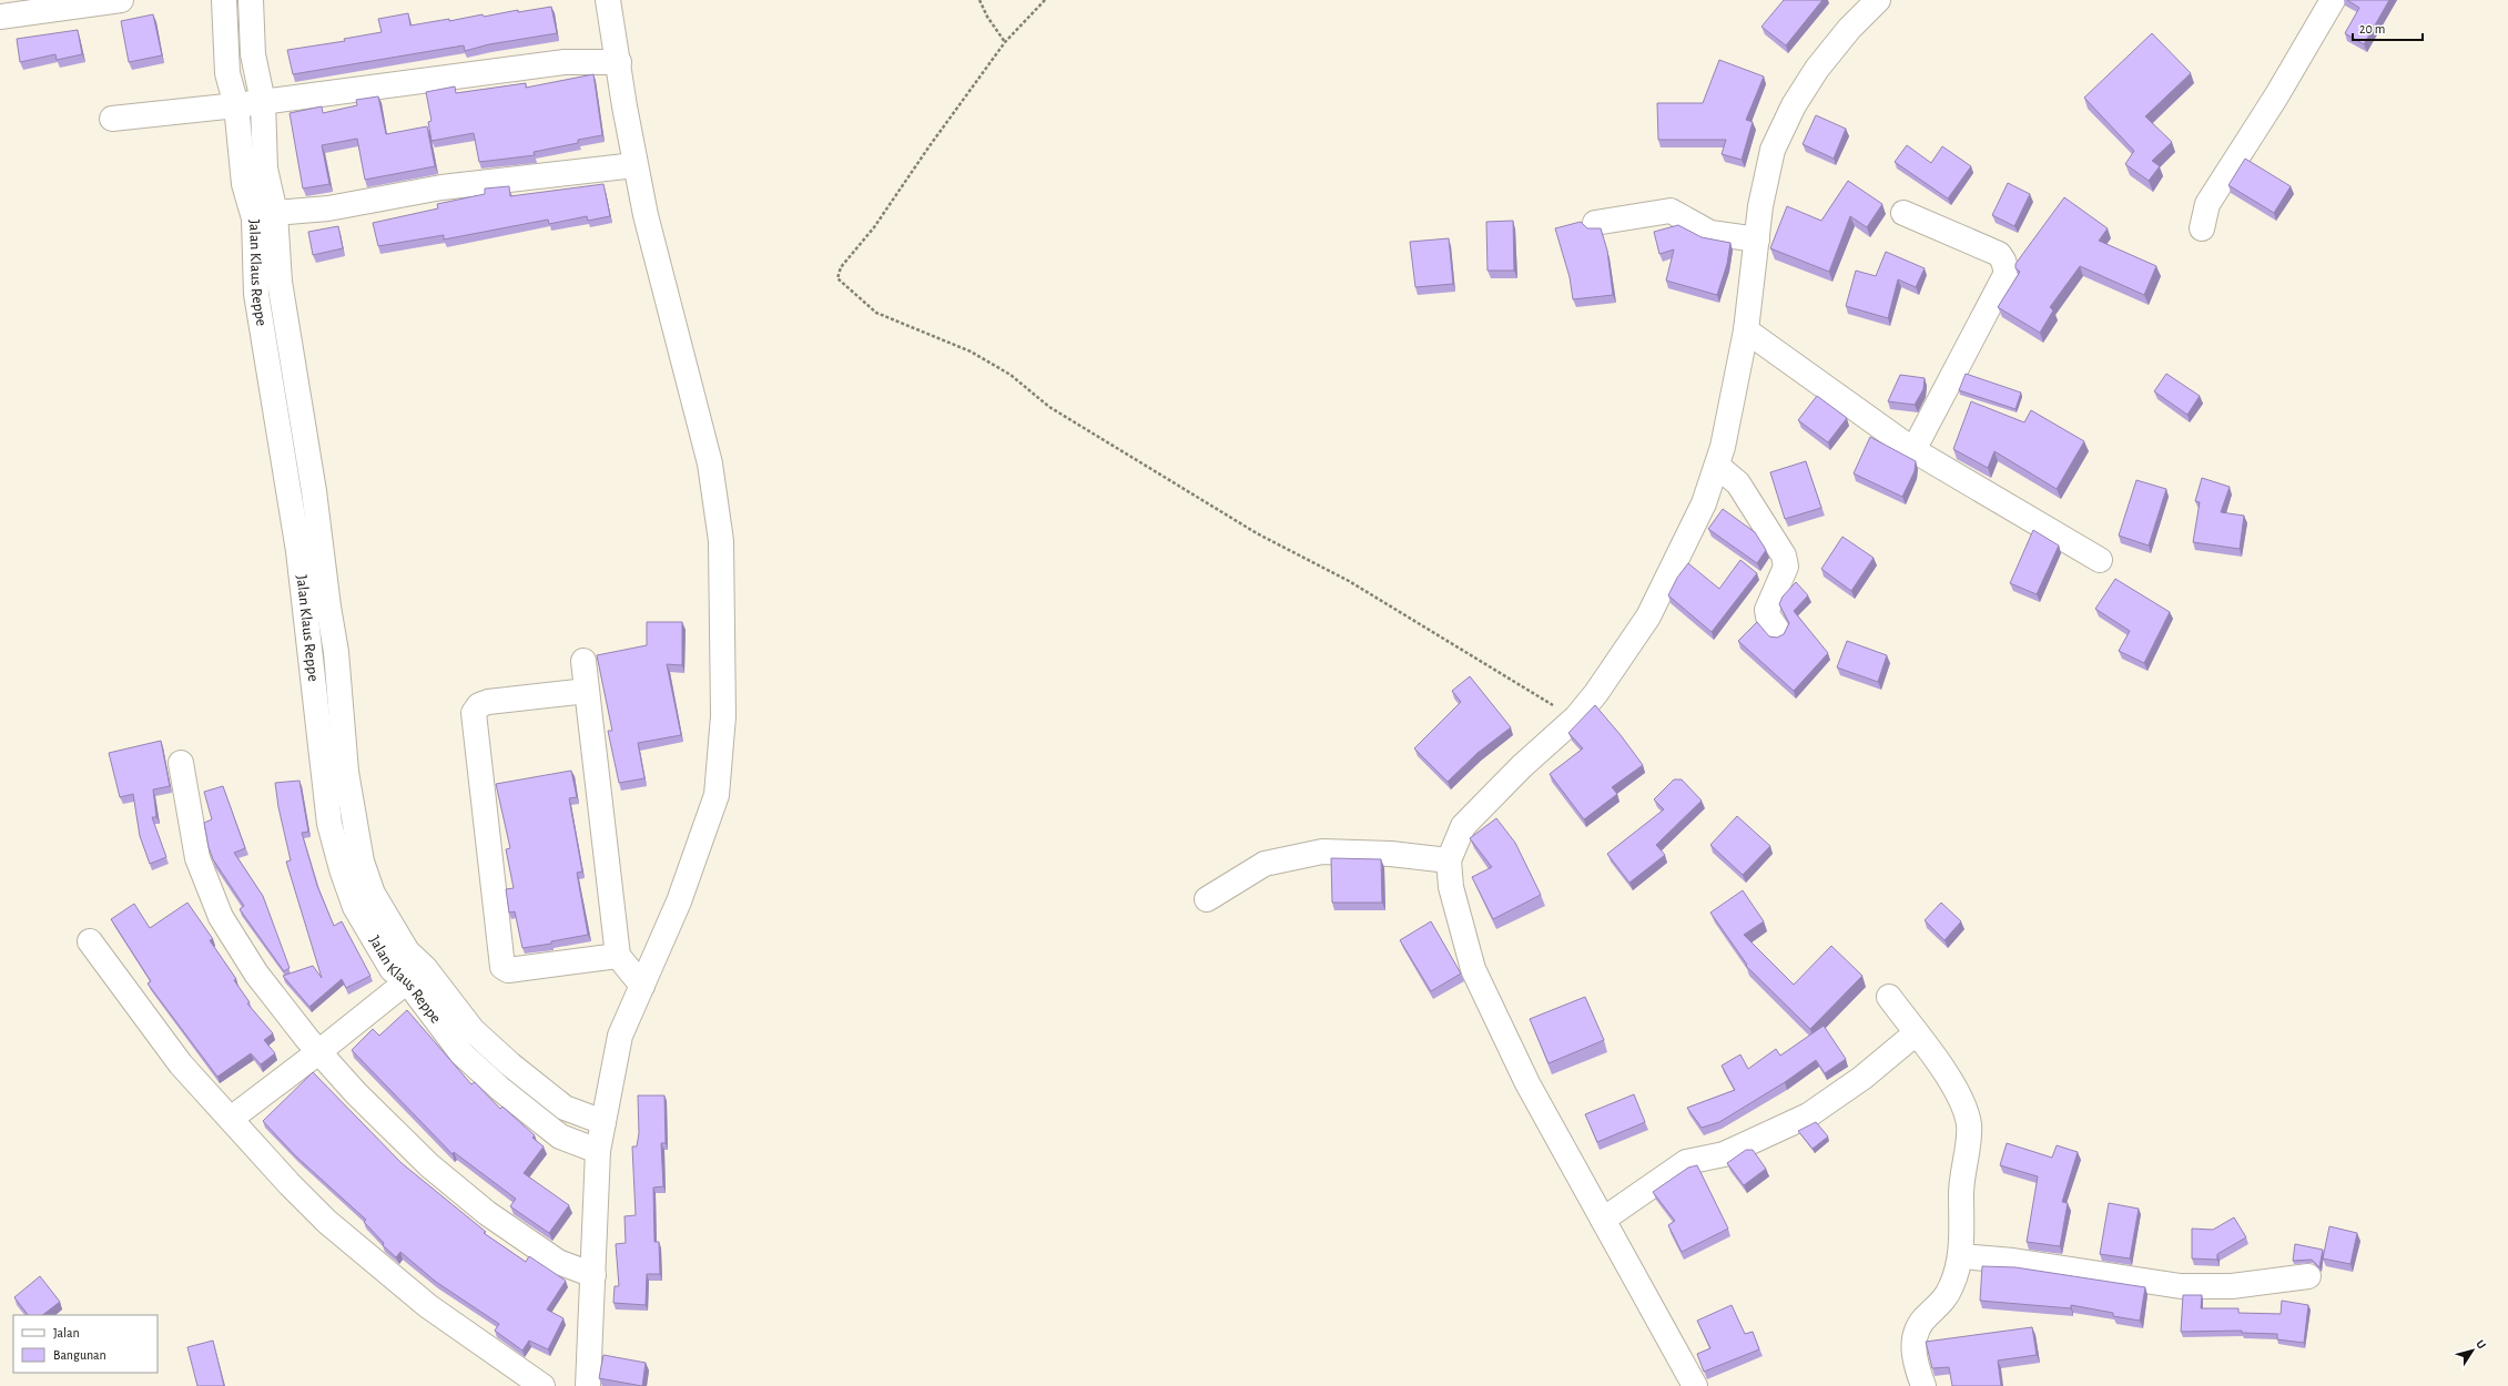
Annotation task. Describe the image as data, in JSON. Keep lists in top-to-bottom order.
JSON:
{
  "streets": {
    "street": ["Jalan Klaus Reppe"]
  },
  "legend": ["Jalan", "Bangunan"],
  "scale_bar": "20 m",
  "north": "top right"
}
